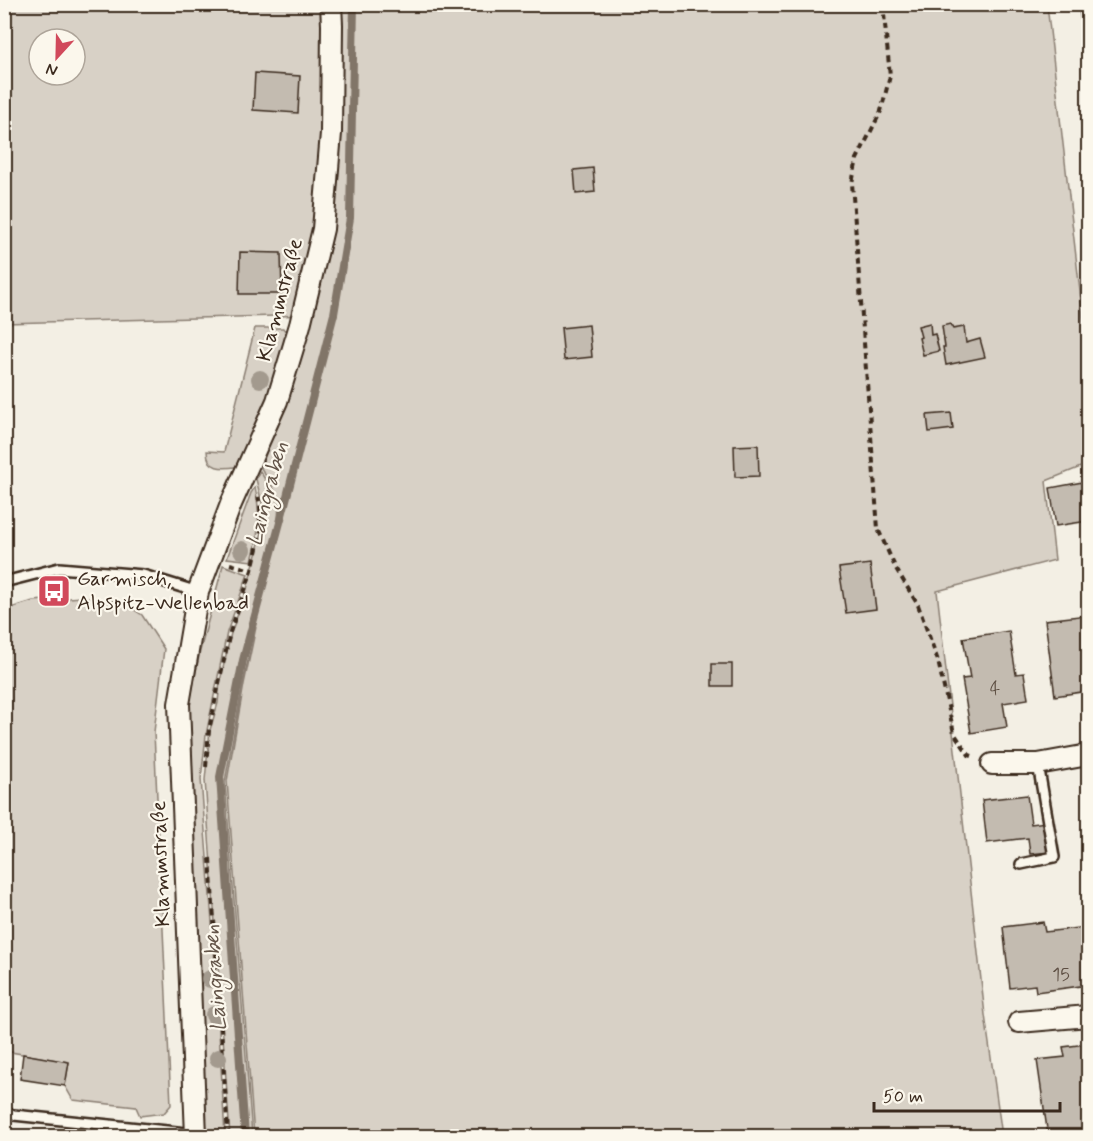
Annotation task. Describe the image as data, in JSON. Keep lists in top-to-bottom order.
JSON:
{
  "streets": {
    "street": ["Klammstraße"]
  },
  "water": ["Laingraben"],
  "places": {
    "bus stop": ["Garmisch, Alpspitz-Wellenbad"]
  },
  "house_numbers": ["4", "15"],
  "scale_bar": "50 m",
  "north": "bottom"
}
